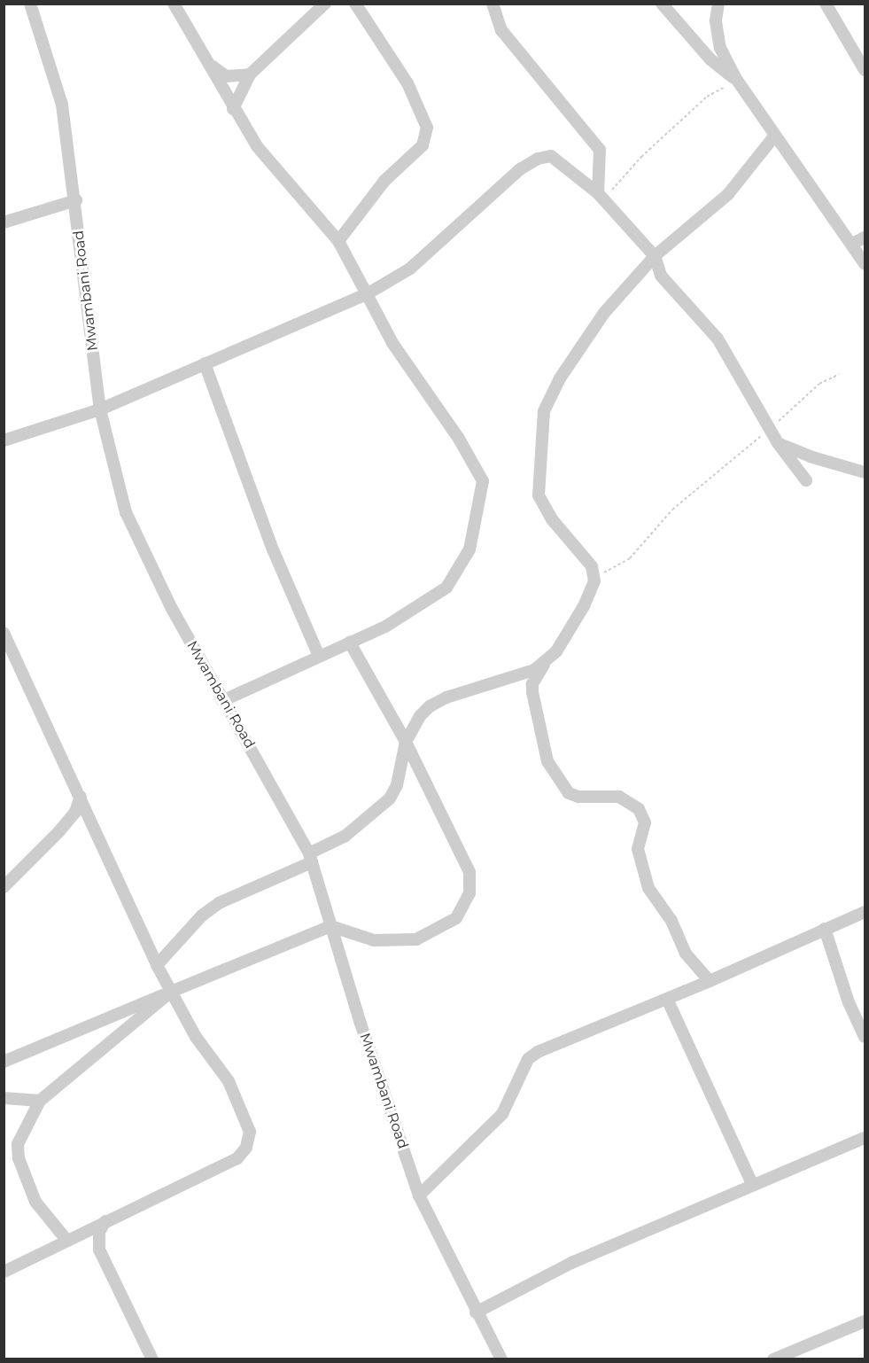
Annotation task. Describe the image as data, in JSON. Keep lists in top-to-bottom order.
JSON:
{
  "streets": {
    "street": ["Mwambani Road"]
  }
}
